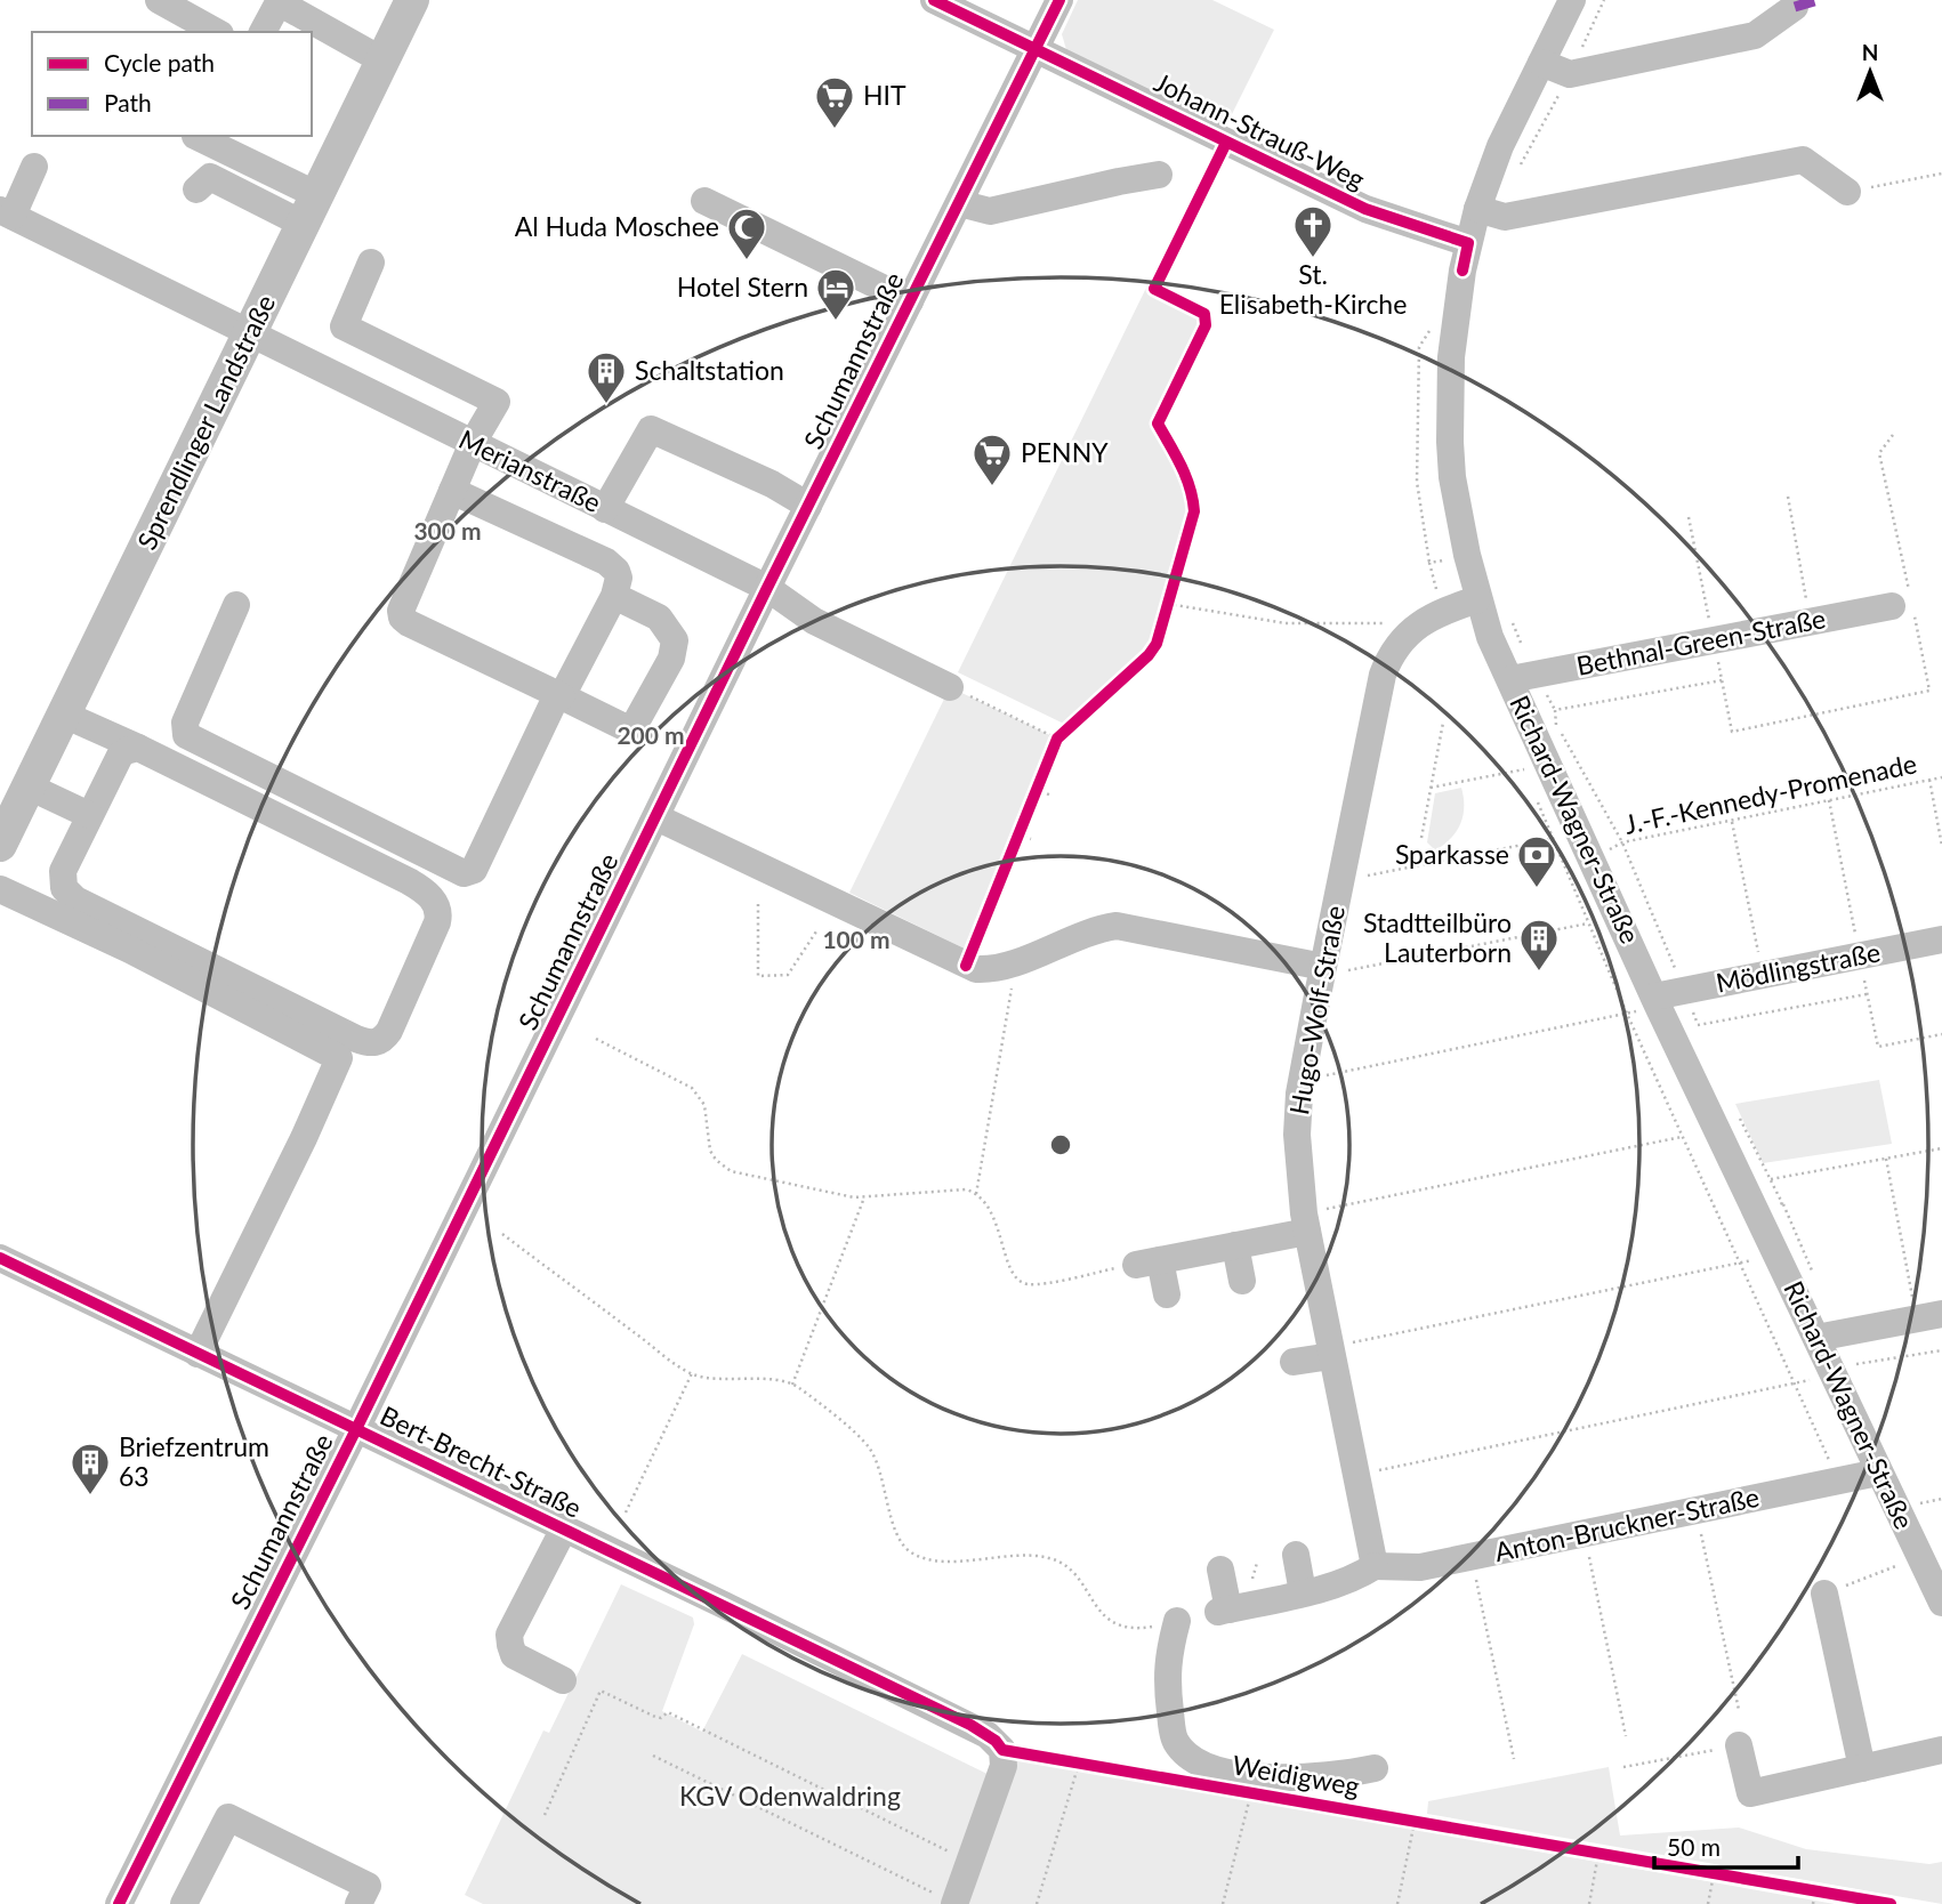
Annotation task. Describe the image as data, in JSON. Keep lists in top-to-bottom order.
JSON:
{
  "streets": {
    "main road": ["Sprendlinger Landstraße"],
    "street": [
      "Johann-Strauß-Weg",
      "Schumannstraße",
      "Merianstraße",
      "Bethnal-Green-Straße",
      "Richard-Wagner-Straße",
      "Mödlingstraße",
      "Hugo-Wolf-Straße",
      "Bert-Brecht-Straße",
      "Anton-Bruckner-Straße"
    ],
    "path": ["J.-F.-Kennedy-Promenade"],
    "cycle path": ["Weidigweg"]
  },
  "crossings": [
    ["Johann-Strauß-Weg", "Schumannstraße"],
    ["Johann-Strauß-Weg", "Richard-Wagner-Straße"],
    ["Schumannstraße", "Merianstraße"],
    ["Schumannstraße", "Bert-Brecht-Straße"],
    ["Sprendlinger Landstraße", "Merianstraße"],
    ["Bethnal-Green-Straße", "Richard-Wagner-Straße"],
    ["J.-F.-Kennedy-Promenade", "Richard-Wagner-Straße"],
    ["Richard-Wagner-Straße", "Mödlingstraße"],
    ["Richard-Wagner-Straße", "Hugo-Wolf-Straße"],
    ["Richard-Wagner-Straße", "Anton-Bruckner-Straße"],
    ["Hugo-Wolf-Straße", "Anton-Bruckner-Straße"]
  ],
  "parks": ["KGV Odenwaldring"],
  "places": {
    "supermarket": ["HIT", "PENNY"],
    "church": ["St. Elisabeth-Kirche"],
    "mosque": ["Al Huda Moschee"],
    "hotel": ["Hotel Stern"],
    "building": ["Schaltstation", "Stadtteilbüro Lauterborn", "Briefzentrum 63"],
    "bank": ["Sparkasse"]
  },
  "legend": ["Cycle path", "Path"],
  "scale_bar": "50 m",
  "north": "top",
  "rings": ["300 m", "200 m", "100 m"]
}
